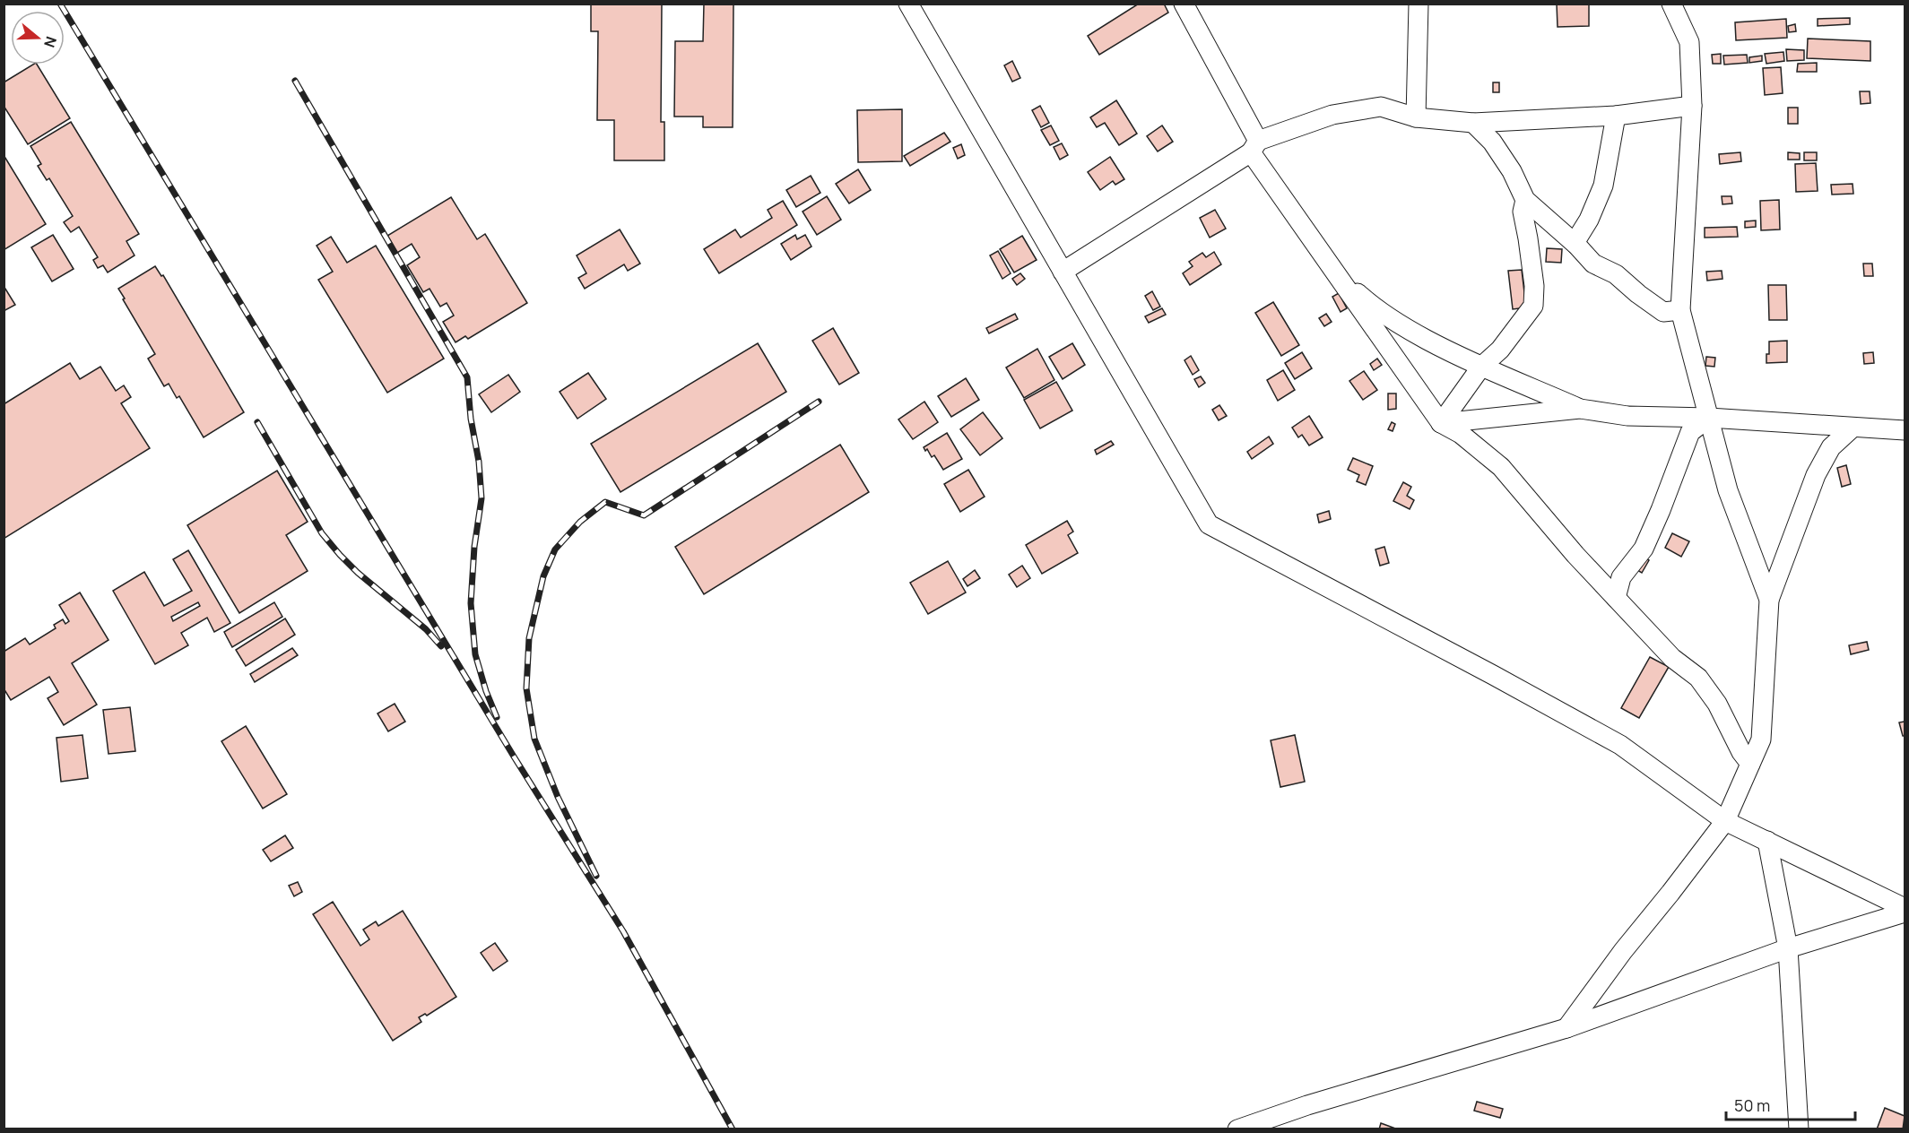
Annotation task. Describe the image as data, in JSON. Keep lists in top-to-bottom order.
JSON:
{
  "scale_bar": "50 m",
  "north": "right"
}
